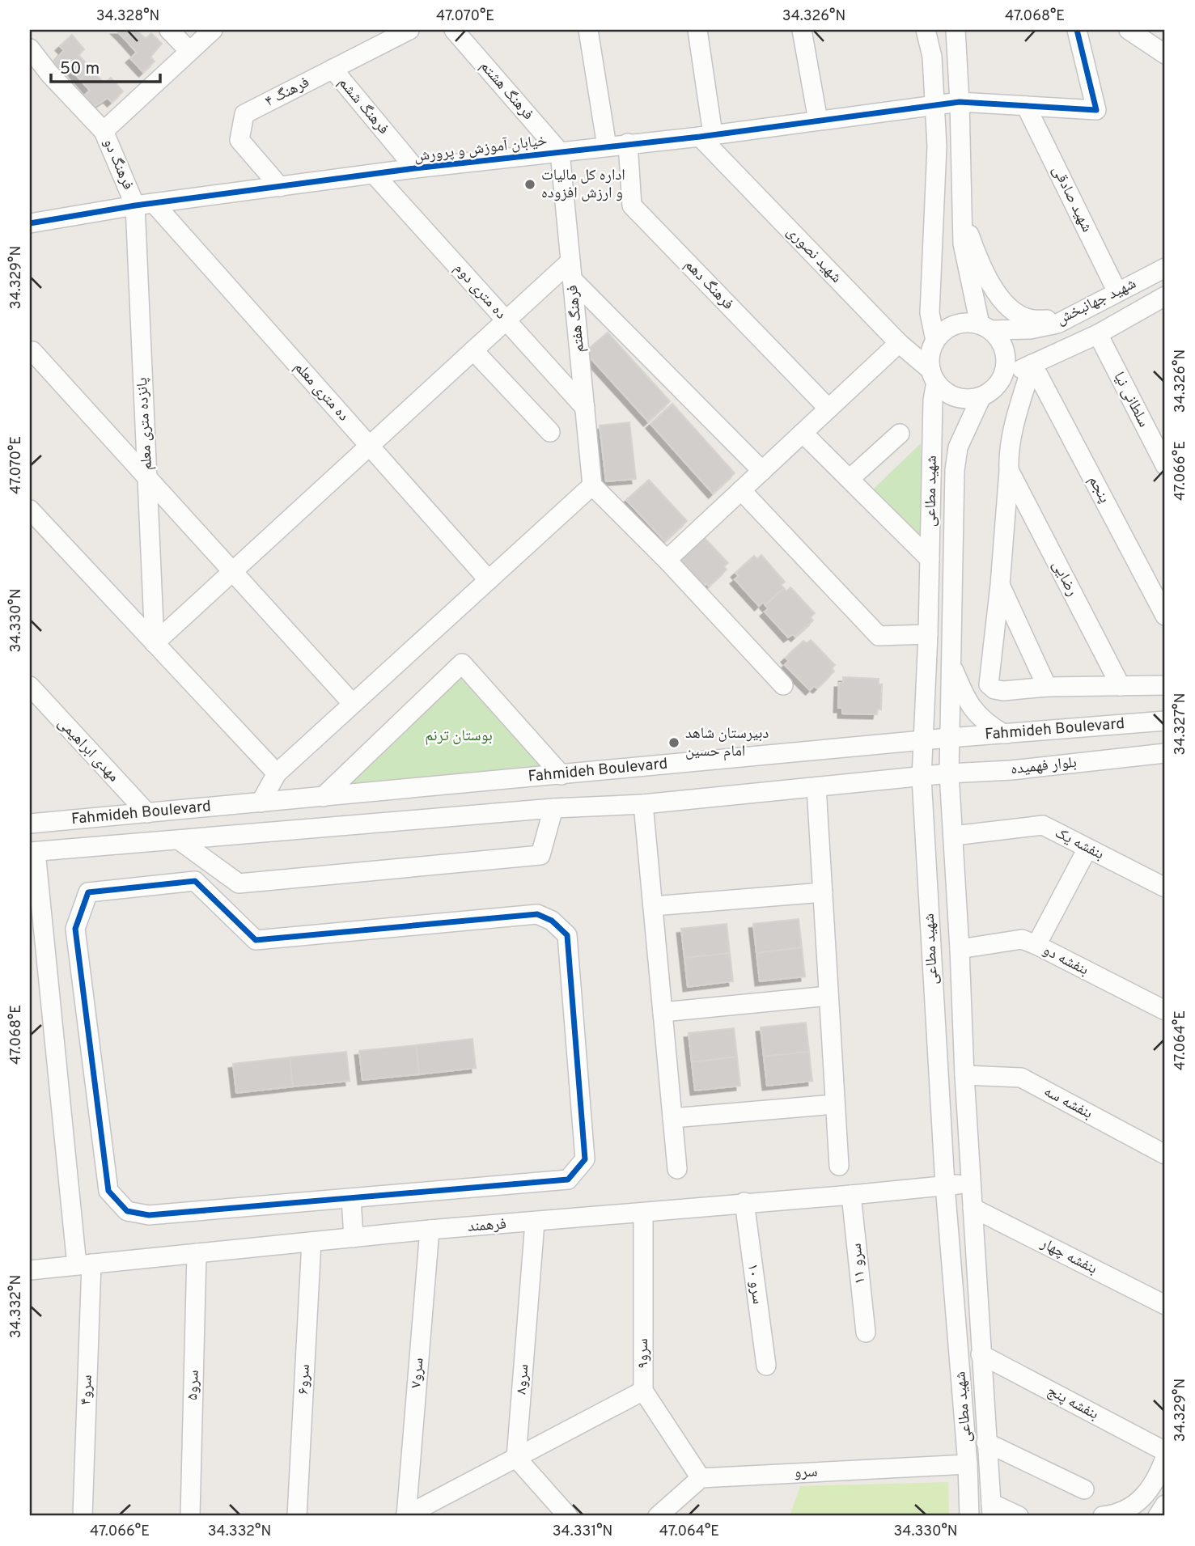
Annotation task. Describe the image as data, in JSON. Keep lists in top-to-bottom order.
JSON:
{
  "streets": {
    "street": [
      "فرهنگ هشتم",
      "فرهنگ ۴",
      "فرهنگ ششم",
      "خیابان آموزش و پرورش",
      "فرهنگ دو",
      "شهید صادقی",
      "شهید نصوری",
      "فرهنگ دهم",
      "ده متری دوم",
      "شهید جهانبخش",
      "فرهنگ هفتم",
      "ده متری معلم",
      "سلطانی نیا",
      "پانزده متری معلم",
      "پنجم",
      "شهید مطاعی",
      "رضایی",
      "Fahmideh Boulevard",
      "مهدی ابراهیمی",
      "بلوار فهمیده",
      "بنفشه یک",
      "بنفشه دو",
      "بنفشه سه",
      "فرهمند",
      "بنفشه چهار",
      "۱۱ سرو",
      "سرو ۱۰",
      "سرو۹",
      "سرو۷",
      "سرو۶",
      "سرو۸",
      "سرو۵",
      "سرو۴",
      "بنفشه پنج",
      "سرو"
    ]
  },
  "crossings": [
    ["فرهنگ هشتم", "خیابان آموزش و پرورش"],
    ["فرهنگ هشتم", "فرهنگ هفتم"],
    ["فرهنگ ۴", "فرهنگ ششم"],
    ["فرهنگ ۴", "خیابان آموزش و پرورش"],
    ["فرهنگ ششم", "خیابان آموزش و پرورش"],
    ["خیابان آموزش و پرورش", "فرهنگ دو"],
    ["خیابان آموزش و پرورش", "شهید صادقی"],
    ["خیابان آموزش و پرورش", "شهید نصوری"],
    ["خیابان آموزش و پرورش", "فرهنگ دهم"],
    ["خیابان آموزش و پرورش", "ده متری دوم"],
    ["خیابان آموزش و پرورش", "فرهنگ هفتم"],
    ["خیابان آموزش و پرورش", "ده متری معلم"],
    ["خیابان آموزش و پرورش", "پانزده متری معلم"],
    ["فرهنگ دو", "ده متری معلم"],
    ["فرهنگ دو", "پانزده متری معلم"],
    ["شهید صادقی", "شهید جهانبخش"],
    ["شهید نصوری", "شهید جهانبخش"],
    ["شهید نصوری", "شهید مطاعی"],
    ["ده متری دوم", "فرهنگ هفتم"],
    ["شهید جهانبخش", "سلطانی نیا"],
    ["شهید جهانبخش", "پنجم"],
    ["شهید جهانبخش", "شهید مطاعی"],
    ["ده متری معلم", "پانزده متری معلم"],
    ["شهید مطاعی", "Fahmideh Boulevard"],
    ["شهید مطاعی", "بلوار فهمیده"],
    ["شهید مطاعی", "بنفشه یک"],
    ["شهید مطاعی", "بنفشه دو"],
    ["شهید مطاعی", "بنفشه سه"],
    ["شهید مطاعی", "فرهمند"],
    ["شهید مطاعی", "بنفشه چهار"],
    ["شهید مطاعی", "بنفشه پنج"],
    ["شهید مطاعی", "سرو"],
    ["Fahmideh Boulevard", "مهدی ابراهیمی"],
    ["Fahmideh Boulevard", "بلوار فهمیده"],
    ["Fahmideh Boulevard", "سرو۴"],
    ["فرهمند", "۱۱ سرو"],
    ["فرهمند", "سرو ۱۰"],
    ["فرهمند", "سرو۹"],
    ["فرهمند", "سرو۷"],
    ["فرهمند", "سرو۶"],
    ["فرهمند", "سرو۸"],
    ["فرهمند", "سرو۵"],
    ["فرهمند", "سرو۴"],
    ["سرو۹", "سرو"]
  ],
  "parks": ["بوستان ترنم"],
  "places": ["اداره کل مالیات و ارزش افزوده", "دبیرستان شاهد امام حسین"],
  "scale_bar": "50 m",
  "coordinates": [
    "34.328°N",
    "47.070°E",
    "34.326°N",
    "47.068°E",
    "34.329°N",
    "47.066°E",
    "34.330°N",
    "34.327°N",
    "47.064°E",
    "34.332°N",
    "34.331°N"
  ]
}
